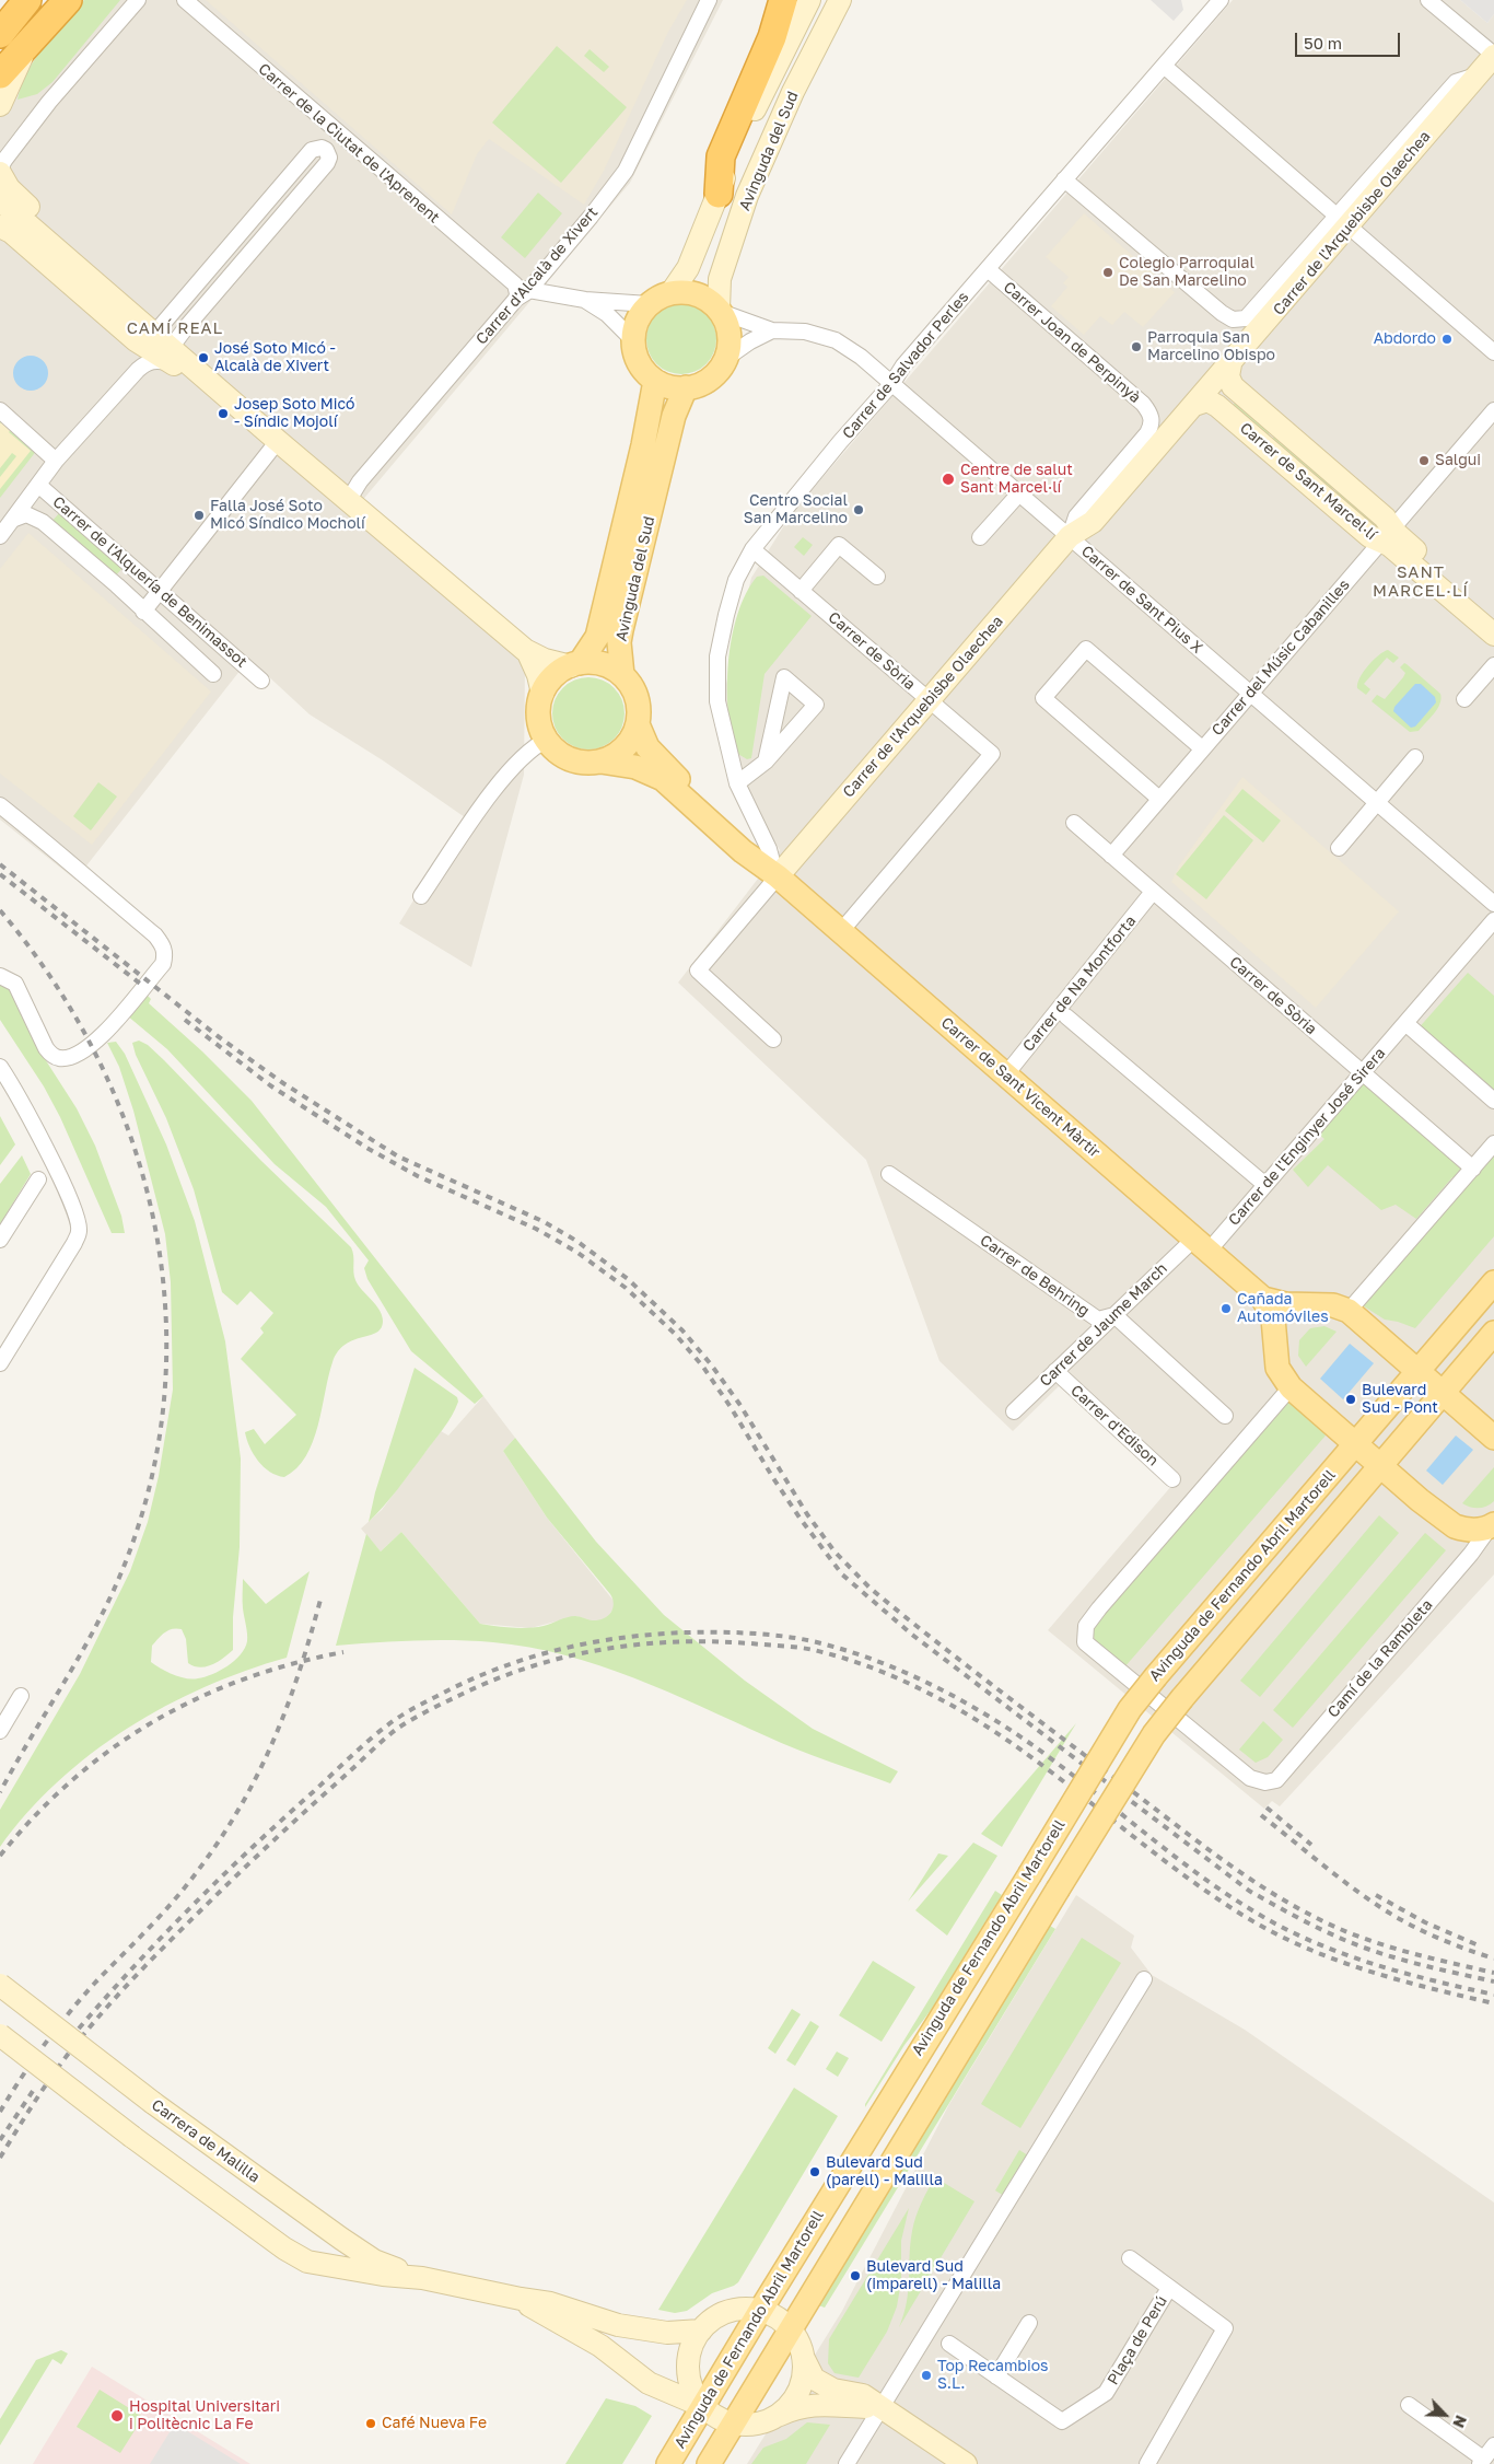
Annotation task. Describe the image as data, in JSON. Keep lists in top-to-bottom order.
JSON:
{
  "streets": {
    "main road": ["Avinguda del Sud", "Carrer de Sant Vicent Màrtir", "Avinguda de Fernando Abril Martorell"],
    "street": [
      "Carrer de la Ciutat de l'Aprenent",
      "Carrer de l'Arquebisbe Olaechea",
      "Carrer d'Alcalà de Xivert",
      "Carrer Joan de Perpinyà",
      "Carrer de Salvador Perles",
      "Carrer de Sant Marcel·lí",
      "Carrer de l'Alquería de Benimassot",
      "Carrer de Sant Pius X",
      "Carrer de Sòria",
      "Carrer del Músic Cabanilles",
      "Carrer de Na Montforta",
      "Carrer de l'Enginyer José Sirera",
      "Carrer de Behring",
      "Carrer de Jaume March",
      "Carrer d'Edison",
      "Camí de la Rambleta",
      "Carrera de Malilla",
      "Plaça de Perú"
    ]
  },
  "crossings": [
    ["Carrer de la Ciutat de l'Aprenent", "Carrer d'Alcalà de Xivert"],
    ["Avinguda del Sud", "Carrer de Sant Pius X"],
    ["Avinguda del Sud", "Carrer de Sant Vicent Màrtir"],
    ["Carrer de l'Arquebisbe Olaechea", "Carrer Joan de Perpinyà"],
    ["Carrer de l'Arquebisbe Olaechea", "Carrer de Salvador Perles"],
    ["Carrer de l'Arquebisbe Olaechea", "Carrer de Sant Marcel·lí"],
    ["Carrer de l'Arquebisbe Olaechea", "Carrer de Sant Pius X"],
    ["Carrer de l'Arquebisbe Olaechea", "Carrer de Sòria"],
    ["Carrer de l'Arquebisbe Olaechea", "Carrer de Sant Vicent Màrtir"],
    ["Carrer Joan de Perpinyà", "Carrer de Salvador Perles"],
    ["Carrer de Salvador Perles", "Carrer de Sant Pius X"],
    ["Carrer de Salvador Perles", "Carrer de Sòria"],
    ["Carrer de Salvador Perles", "Carrer de Sant Vicent Màrtir"],
    ["Carrer de Sant Marcel·lí", "Carrer del Músic Cabanilles"],
    ["Carrer de Sant Pius X", "Carrer del Músic Cabanilles"],
    ["Carrer de Sòria", "Carrer del Músic Cabanilles"],
    ["Carrer de Sòria", "Carrer de Na Montforta"],
    ["Carrer de Sòria", "Carrer de Sant Vicent Màrtir"],
    ["Carrer de Sòria", "Carrer de l'Enginyer José Sirera"],
    ["Carrer de Na Montforta", "Carrer de Sant Vicent Màrtir"],
    ["Carrer de Sant Vicent Màrtir", "Carrer de l'Enginyer José Sirera"],
    ["Carrer de Sant Vicent Màrtir", "Carrer de Jaume March"],
    ["Carrer de Sant Vicent Màrtir", "Camí de la Rambleta"],
    ["Carrer de l'Enginyer José Sirera", "Carrer de Jaume March"],
    ["Carrer de Behring", "Carrer de Jaume March"],
    ["Carrer de Jaume March", "Carrer d'Edison"],
    ["Avinguda de Fernando Abril Martorell", "Carrera de Malilla"]
  ],
  "districts": ["CAMÍ REAL", "SANT MARCEL·LÍ"],
  "places": [
    "Colegio Parroquial De San Marcelino",
    "Abdordo",
    "Parroquia San Marcelino Obispo",
    "José Soto Micó - Alcalà de Xivert",
    "Josep Soto Micó - Síndic Mojolí",
    "Salgui",
    "Centre de salut Sant Marcel·lí",
    "Centro Social San Marcelino",
    "Falla José Soto Micó Síndico Mocholí",
    "Cañada Automóviles",
    "Bulevard Sud - Pont",
    "Bulevard Sud (parell) - Malilla",
    "Bulevard Sud (imparell) - Malilla",
    "Top Recambios S.L.",
    "Hospital Universitari i Politècnic La Fe",
    "Café Nueva Fe"
  ],
  "scale_bar": "50 m",
  "north": "bottom right"
}
